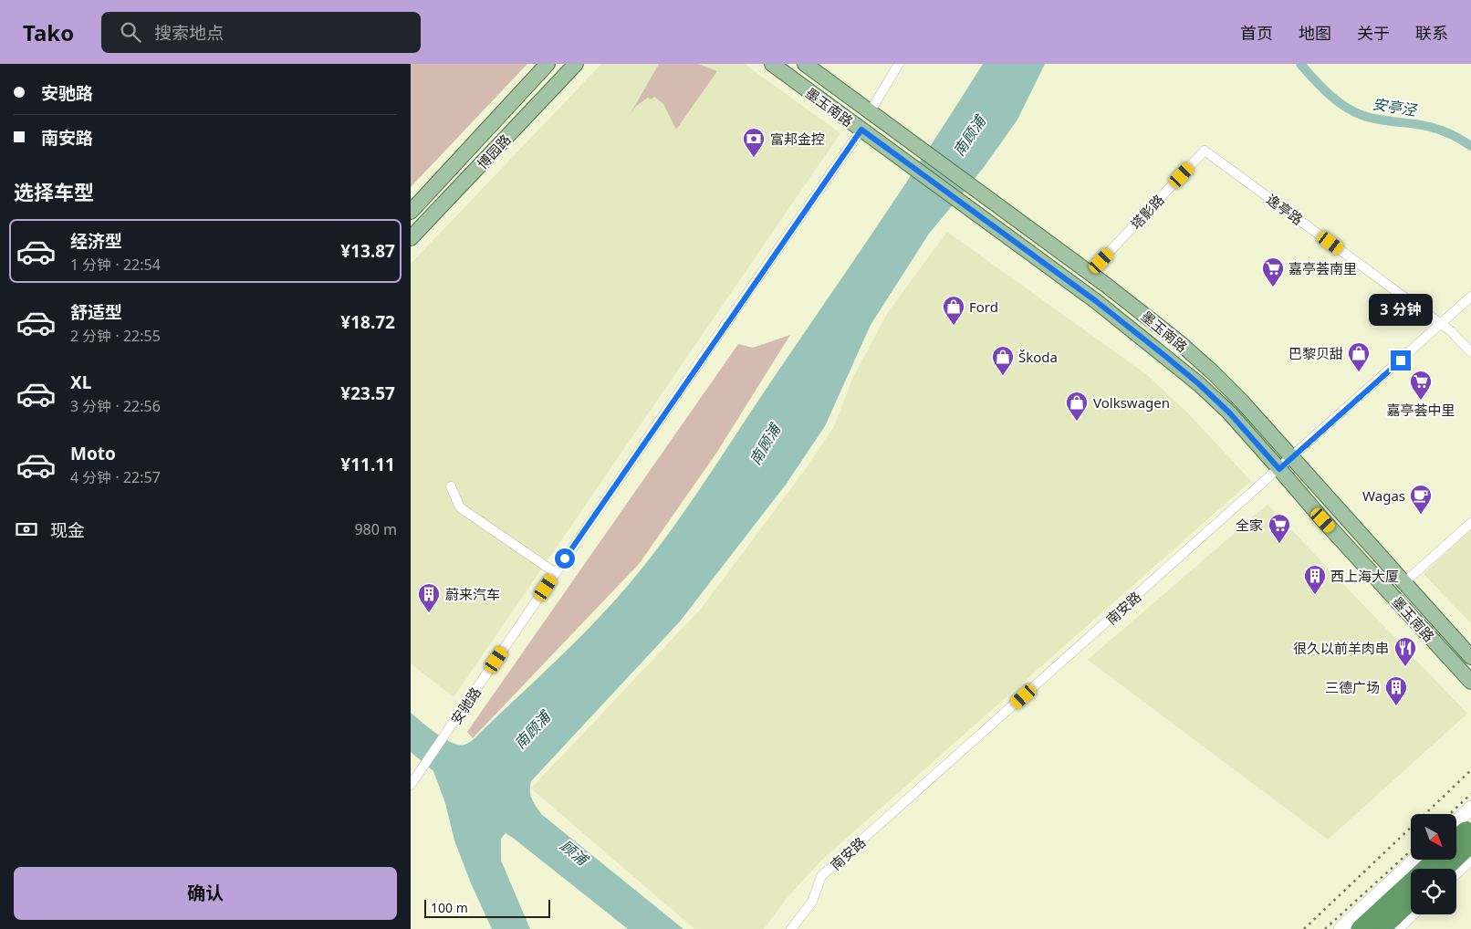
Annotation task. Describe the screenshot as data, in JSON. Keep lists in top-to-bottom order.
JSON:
{
  "streets": {
    "main road": ["墨玉南路", "博园路"],
    "street": [
      "逸亭路",
      "塔影路",
      "南安路",
      "安驰路"
    ]
  },
  "crossings": [
    ["墨玉南路", "塔影路"],
    ["墨玉南路", "南安路"],
    ["墨玉南路", "安驰路"],
    ["逸亭路", "塔影路"],
    ["逸亭路", "南安路"]
  ],
  "water": ["安亭泾", "南顾浦", "顾浦"],
  "places": {
    "bank": ["富邦金控"],
    "supermarket": ["嘉亭荟南里", "嘉亭荟中里", "全家"],
    "shop": [
      "Ford",
      "巴黎贝甜",
      "Škoda",
      "Volkswagen"
    ],
    "cafe": ["Wagas"],
    "building": ["西上海大厦", "蔚来汽车", "三德广场"],
    "restaurant": ["很久以前羊肉串"]
  },
  "scale_bar": "100 m",
  "north": "bottom right",
  "page": {
    "header": "Tako",
    "search": "搜索地点",
    "nav": [
      "首页",
      "地图",
      "关于",
      "联系"
    ],
    "banner": ["安驰路", "南安路"],
    "heading": "选择车型",
    "list": [
      {
        "name": "经济型",
        "note": "1 分钟 · 22:54",
        "value": "¥13.87"
      },
      {
        "name": "舒适型",
        "note": "2 分钟 · 22:55",
        "value": "¥18.72"
      },
      {
        "name": "XL",
        "note": "3 分钟 · 22:56",
        "value": "¥23.57"
      },
      {
        "name": "Moto",
        "note": "4 分钟 · 22:57",
        "value": "¥11.11"
      }
    ],
    "bubble": "3 分钟",
    "pay": ["现金", "980 m"],
    "buttons": "确认",
    "scale": "100 m"
  }
}
